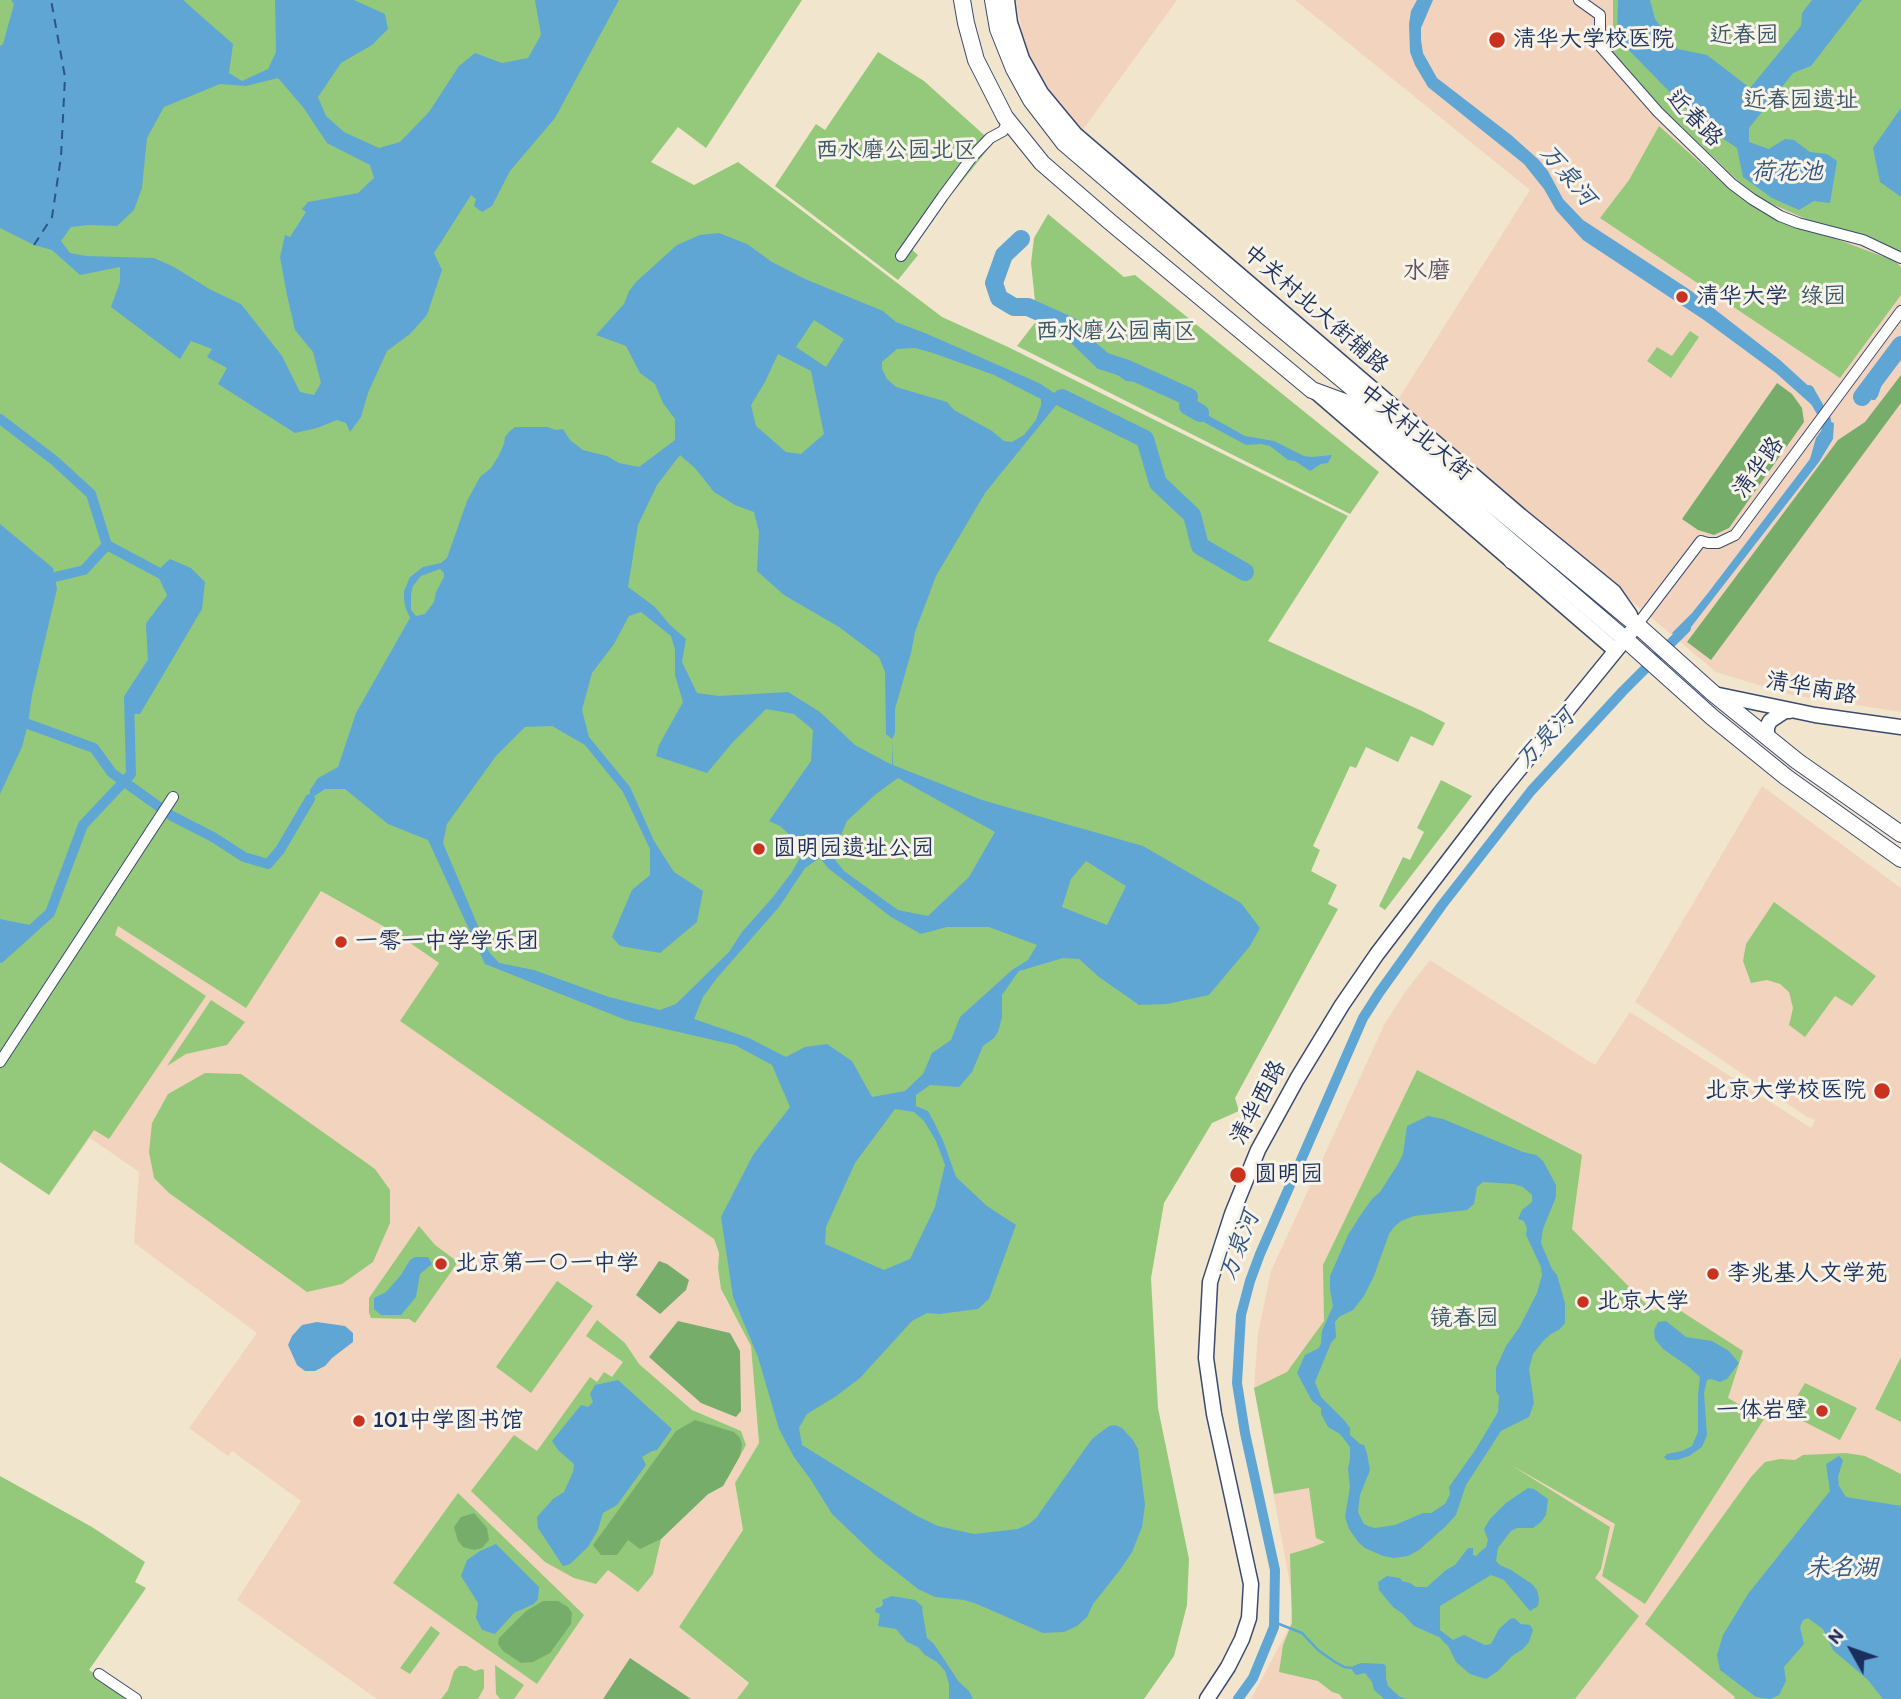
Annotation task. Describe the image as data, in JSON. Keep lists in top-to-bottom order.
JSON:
{
  "streets": {
    "main road": ["中关村北大街"],
    "street": [
      "近春路",
      "中关村北大街辅路",
      "清华路",
      "清华南路",
      "清华西路"
    ]
  },
  "crossings": [
    ["中关村北大街辅路", "中关村北大街"],
    ["中关村北大街辅路", "清华路"],
    ["中关村北大街辅路", "清华西路"],
    ["中关村北大街", "清华路"],
    ["中关村北大街", "清华南路"],
    ["中关村北大街", "清华西路"],
    ["清华路", "清华西路"]
  ],
  "districts": ["水磨"],
  "water": ["荷花池", "万泉河", "未名湖"],
  "parks": [
    "近春园",
    "近春园遗址",
    "西水磨公园北区",
    "绿园",
    "西水磨公园南区",
    "镜春园"
  ],
  "places": [
    "清华大学校医院",
    "清华大学",
    "圆明园遗址公园",
    "一零一中学学乐团",
    "北京大学校医院",
    "圆明园",
    "北京第一〇一中学",
    "李兆基人文学苑",
    "北京大学",
    "一体岩壁",
    "101中学图书馆"
  ],
  "north": "top left"
}
